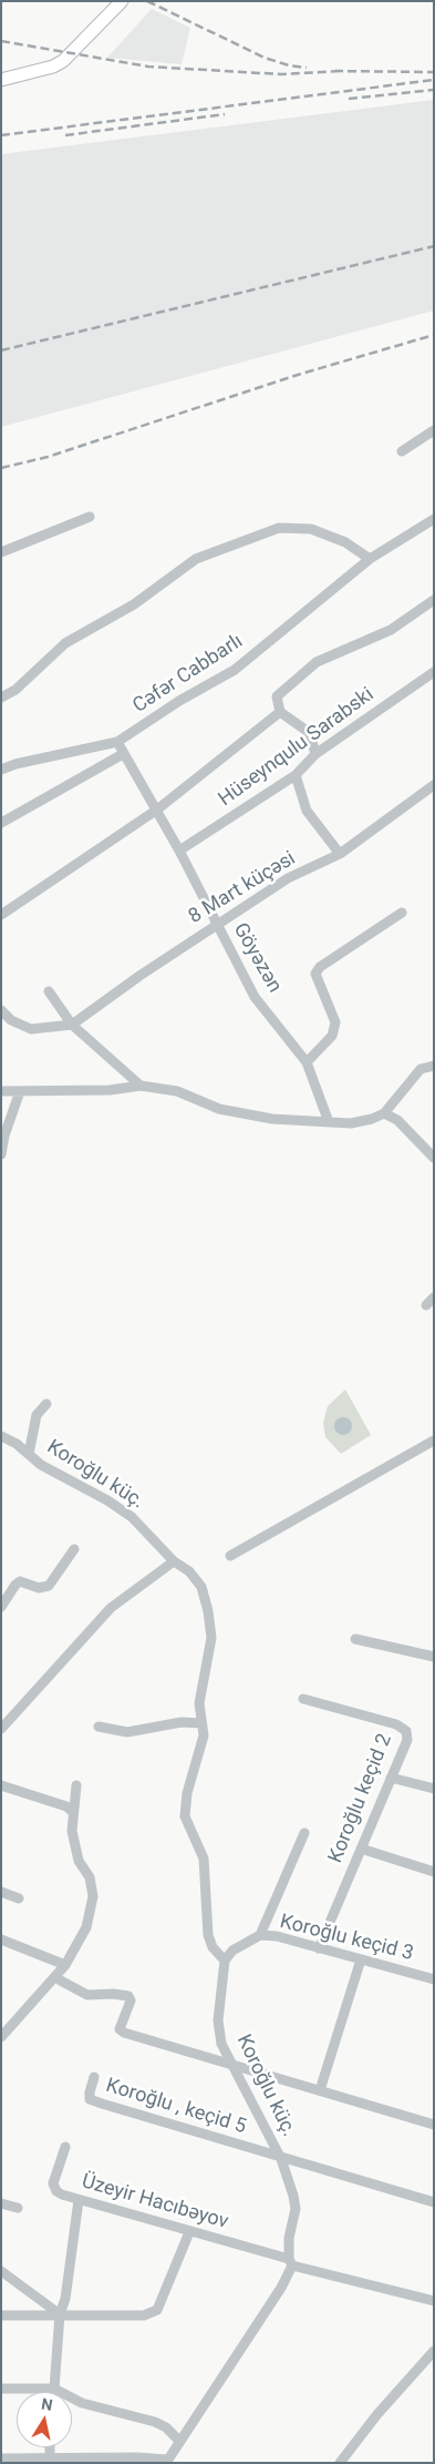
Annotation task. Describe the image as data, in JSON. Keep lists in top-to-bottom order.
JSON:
{
  "streets": {
    "street": [
      "Cəfər Cabbarlı",
      "Hüseynqulu Sarabski",
      "8 Mart küçəsi",
      "Göyəzən",
      "Koroğlu küç.",
      "Koroğlu keçid 2",
      "Koroğlu keçid 3",
      "Koroğlu , keçid 5",
      "Üzeyir Hacıbəyov"
    ]
  },
  "crossings": [
    ["Cəfər Cabbarlı", "Göyəzən"],
    ["Hüseynqulu Sarabski", "Göyəzən"],
    ["8 Mart küçəsi", "Göyəzən"],
    ["Koroğlu küç.", "Koroğlu keçid 3"],
    ["Koroğlu küç.", "Koroğlu , keçid 5"],
    ["Koroğlu küç.", "Üzeyir Hacıbəyov"],
    ["Koroğlu keçid 2", "Koroğlu keçid 3"]
  ],
  "north": "top"
}
